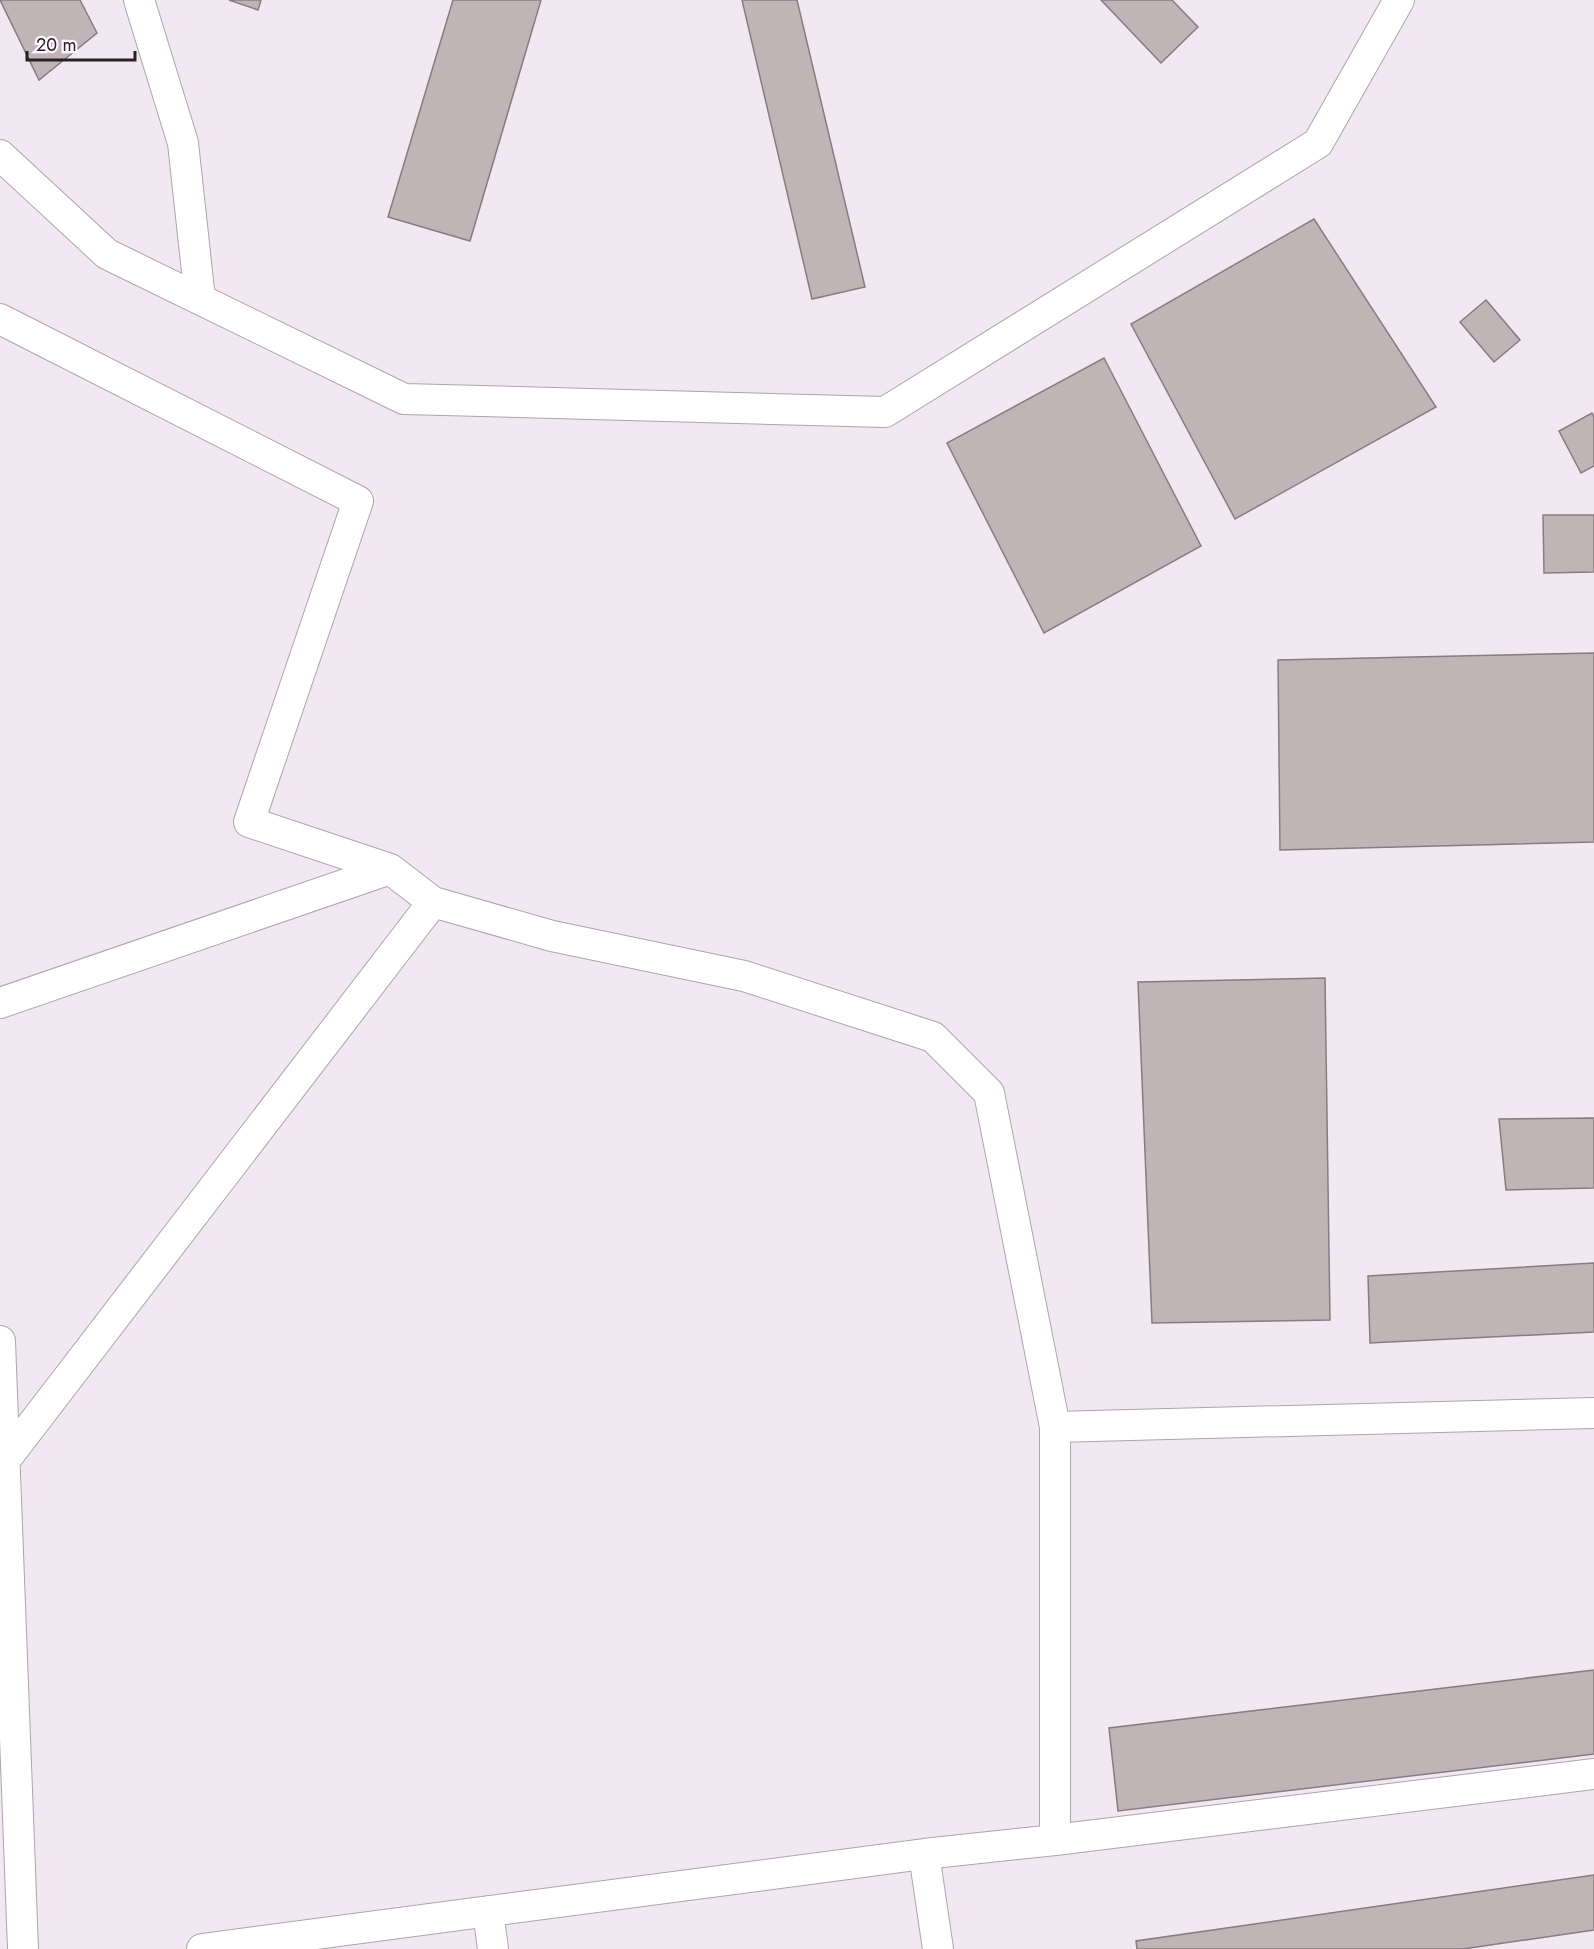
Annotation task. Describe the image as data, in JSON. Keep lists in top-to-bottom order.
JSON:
{
  "scale_bar": "20 m"
}
